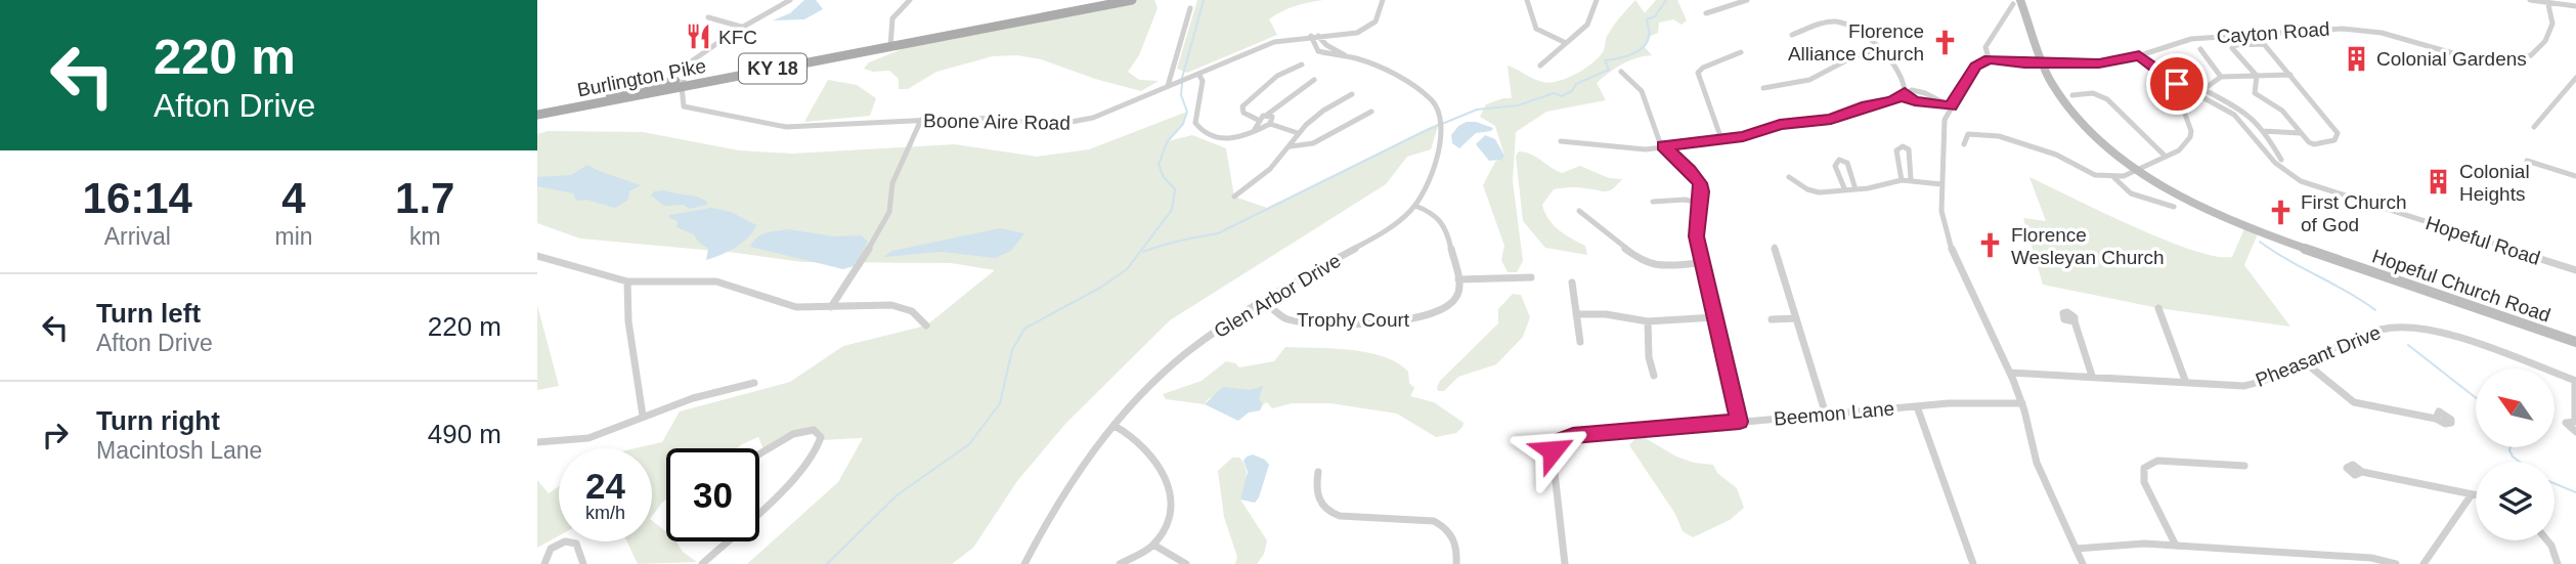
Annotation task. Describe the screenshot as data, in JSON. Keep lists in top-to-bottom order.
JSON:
{
  "streets": {
    "main road": ["KY 18", "Burlington Pike", "Hopeful Church Road"],
    "street": [
      "Cayton Road",
      "Boone Aire Road",
      "Hopeful Road",
      "Glen Arbor Drive",
      "Trophy Court",
      "Pheasant Drive",
      "Beemon Lane"
    ]
  },
  "crossings": [
    ["Cayton Road", "Hopeful Road"],
    ["Cayton Road", "Hopeful Church Road"],
    ["Burlington Pike", "Boone Aire Road"],
    ["Boone Aire Road", "Glen Arbor Drive"],
    ["Glen Arbor Drive", "Trophy Court"]
  ],
  "places": {
    "restaurant": ["KFC"],
    "church": ["Florence Alliance Church", "First Church of God", "Florence Wesleyan Church"],
    "building": ["Colonial Gardens", "Colonial Heights"]
  },
  "north": "top left",
  "page": {
    "turn": ["220 m", "Afton Drive"],
    "eta": [
      "16:14",
      "Arrival",
      "4",
      "min",
      "1.7",
      "km"
    ],
    "list": [
      {
        "name": "Turn left",
        "note": "Afton Drive",
        "value": "220 m"
      },
      {
        "name": "Turn right",
        "note": "Macintosh Lane",
        "value": "490 m"
      }
    ],
    "speed": "24 km/h",
    "limit": "30"
  }
}
